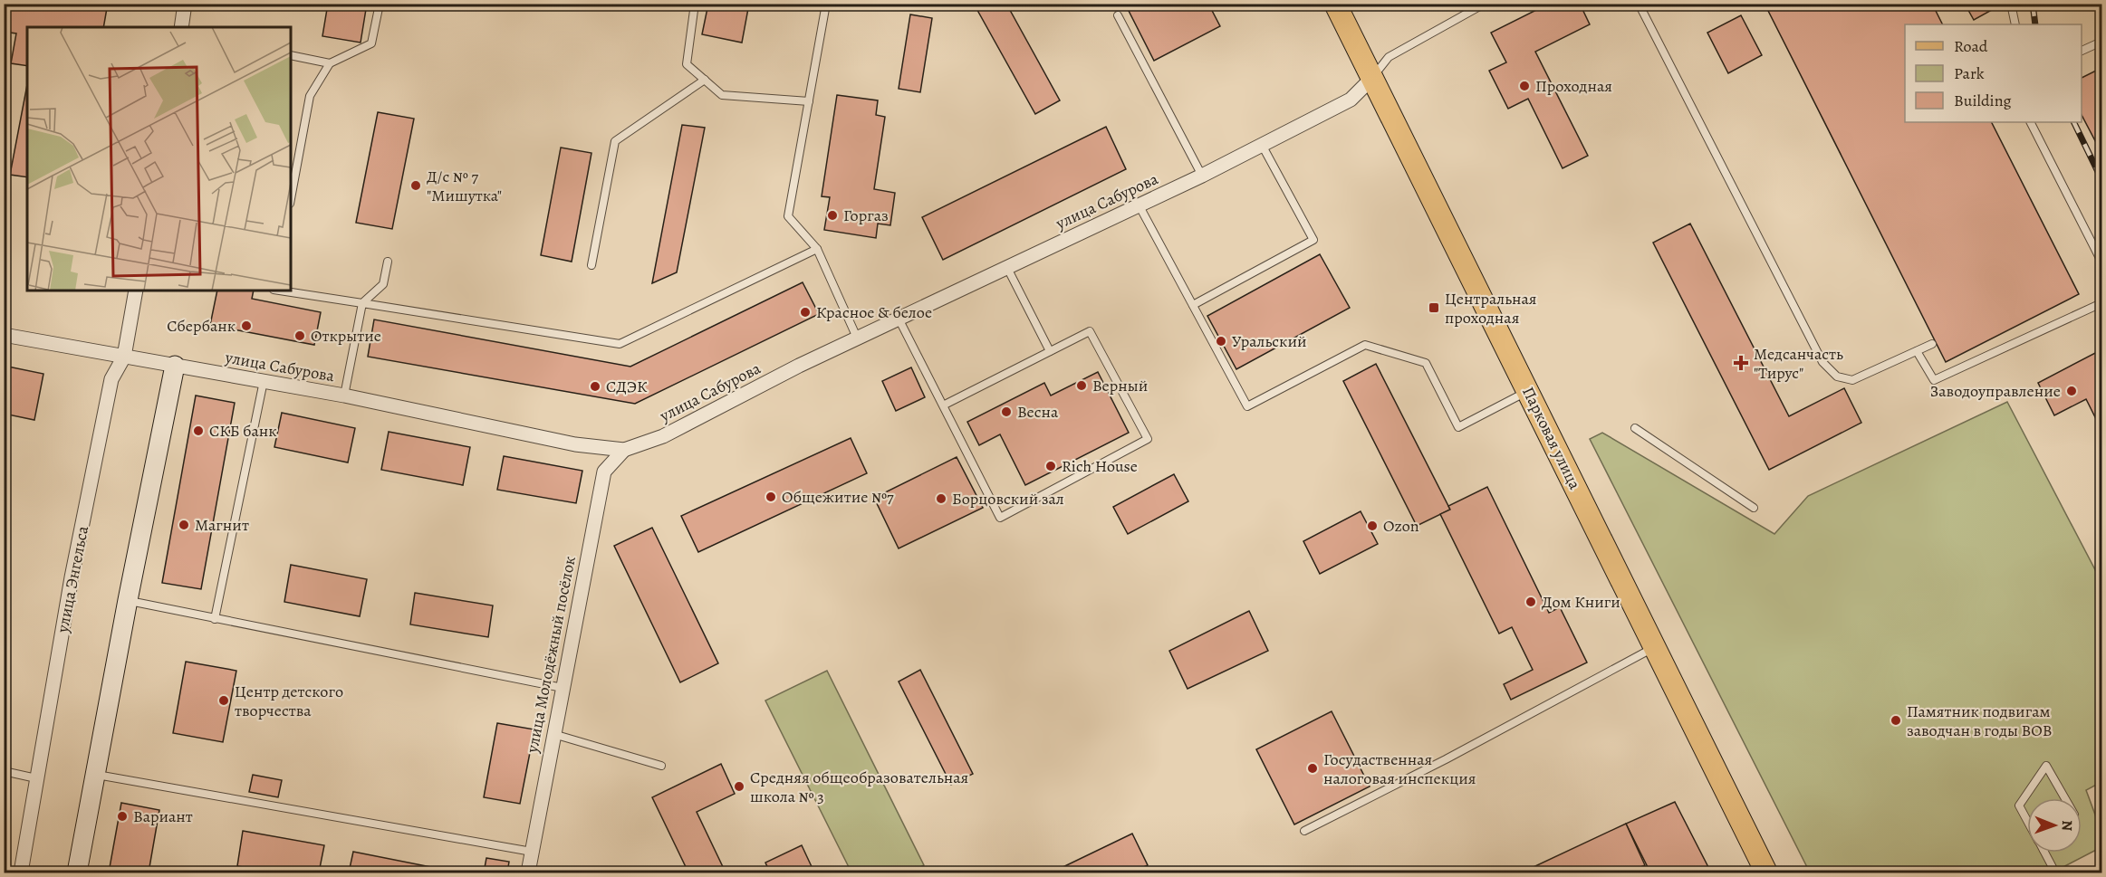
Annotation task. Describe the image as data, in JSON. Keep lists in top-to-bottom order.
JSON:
{
  "streets": {
    "main road": ["Парковая улица"],
    "street": ["улица Сабурова", "улица Энгельса", "улица Молодёжный посёлок"]
  },
  "crossings": [
    ["улица Сабурова", "Парковая улица"],
    ["улица Сабурова", "улица Энгельса"],
    ["улица Сабурова", "улица Молодёжный посёлок"]
  ],
  "places": {
    "other": [
      "Проходная",
      "Д/с № 7 \"Мишутка\"",
      "Горгаз",
      "Красное & белое",
      "Сбербанк",
      "Открытие",
      "Уральский",
      "Верный",
      "СДЭК",
      "Заводоуправление",
      "Весна",
      "СКБ банк",
      "Rich House",
      "Общежитие №7",
      "Борцовский зал",
      "Магнит",
      "Ozon",
      "Дом Книги",
      "Центр детского творчества",
      "Памятник подвигам заводчан в годы ВОВ",
      "Госудаственная налоговая инспекция",
      "Средняя общеобразовательная школа № 3",
      "Вариант"
    ],
    "transit": ["Центральная проходная"],
    "health": ["Медсанчасть \"Тирус\""]
  },
  "legend": ["Road", "Park", "Building"],
  "north": "right"
}
